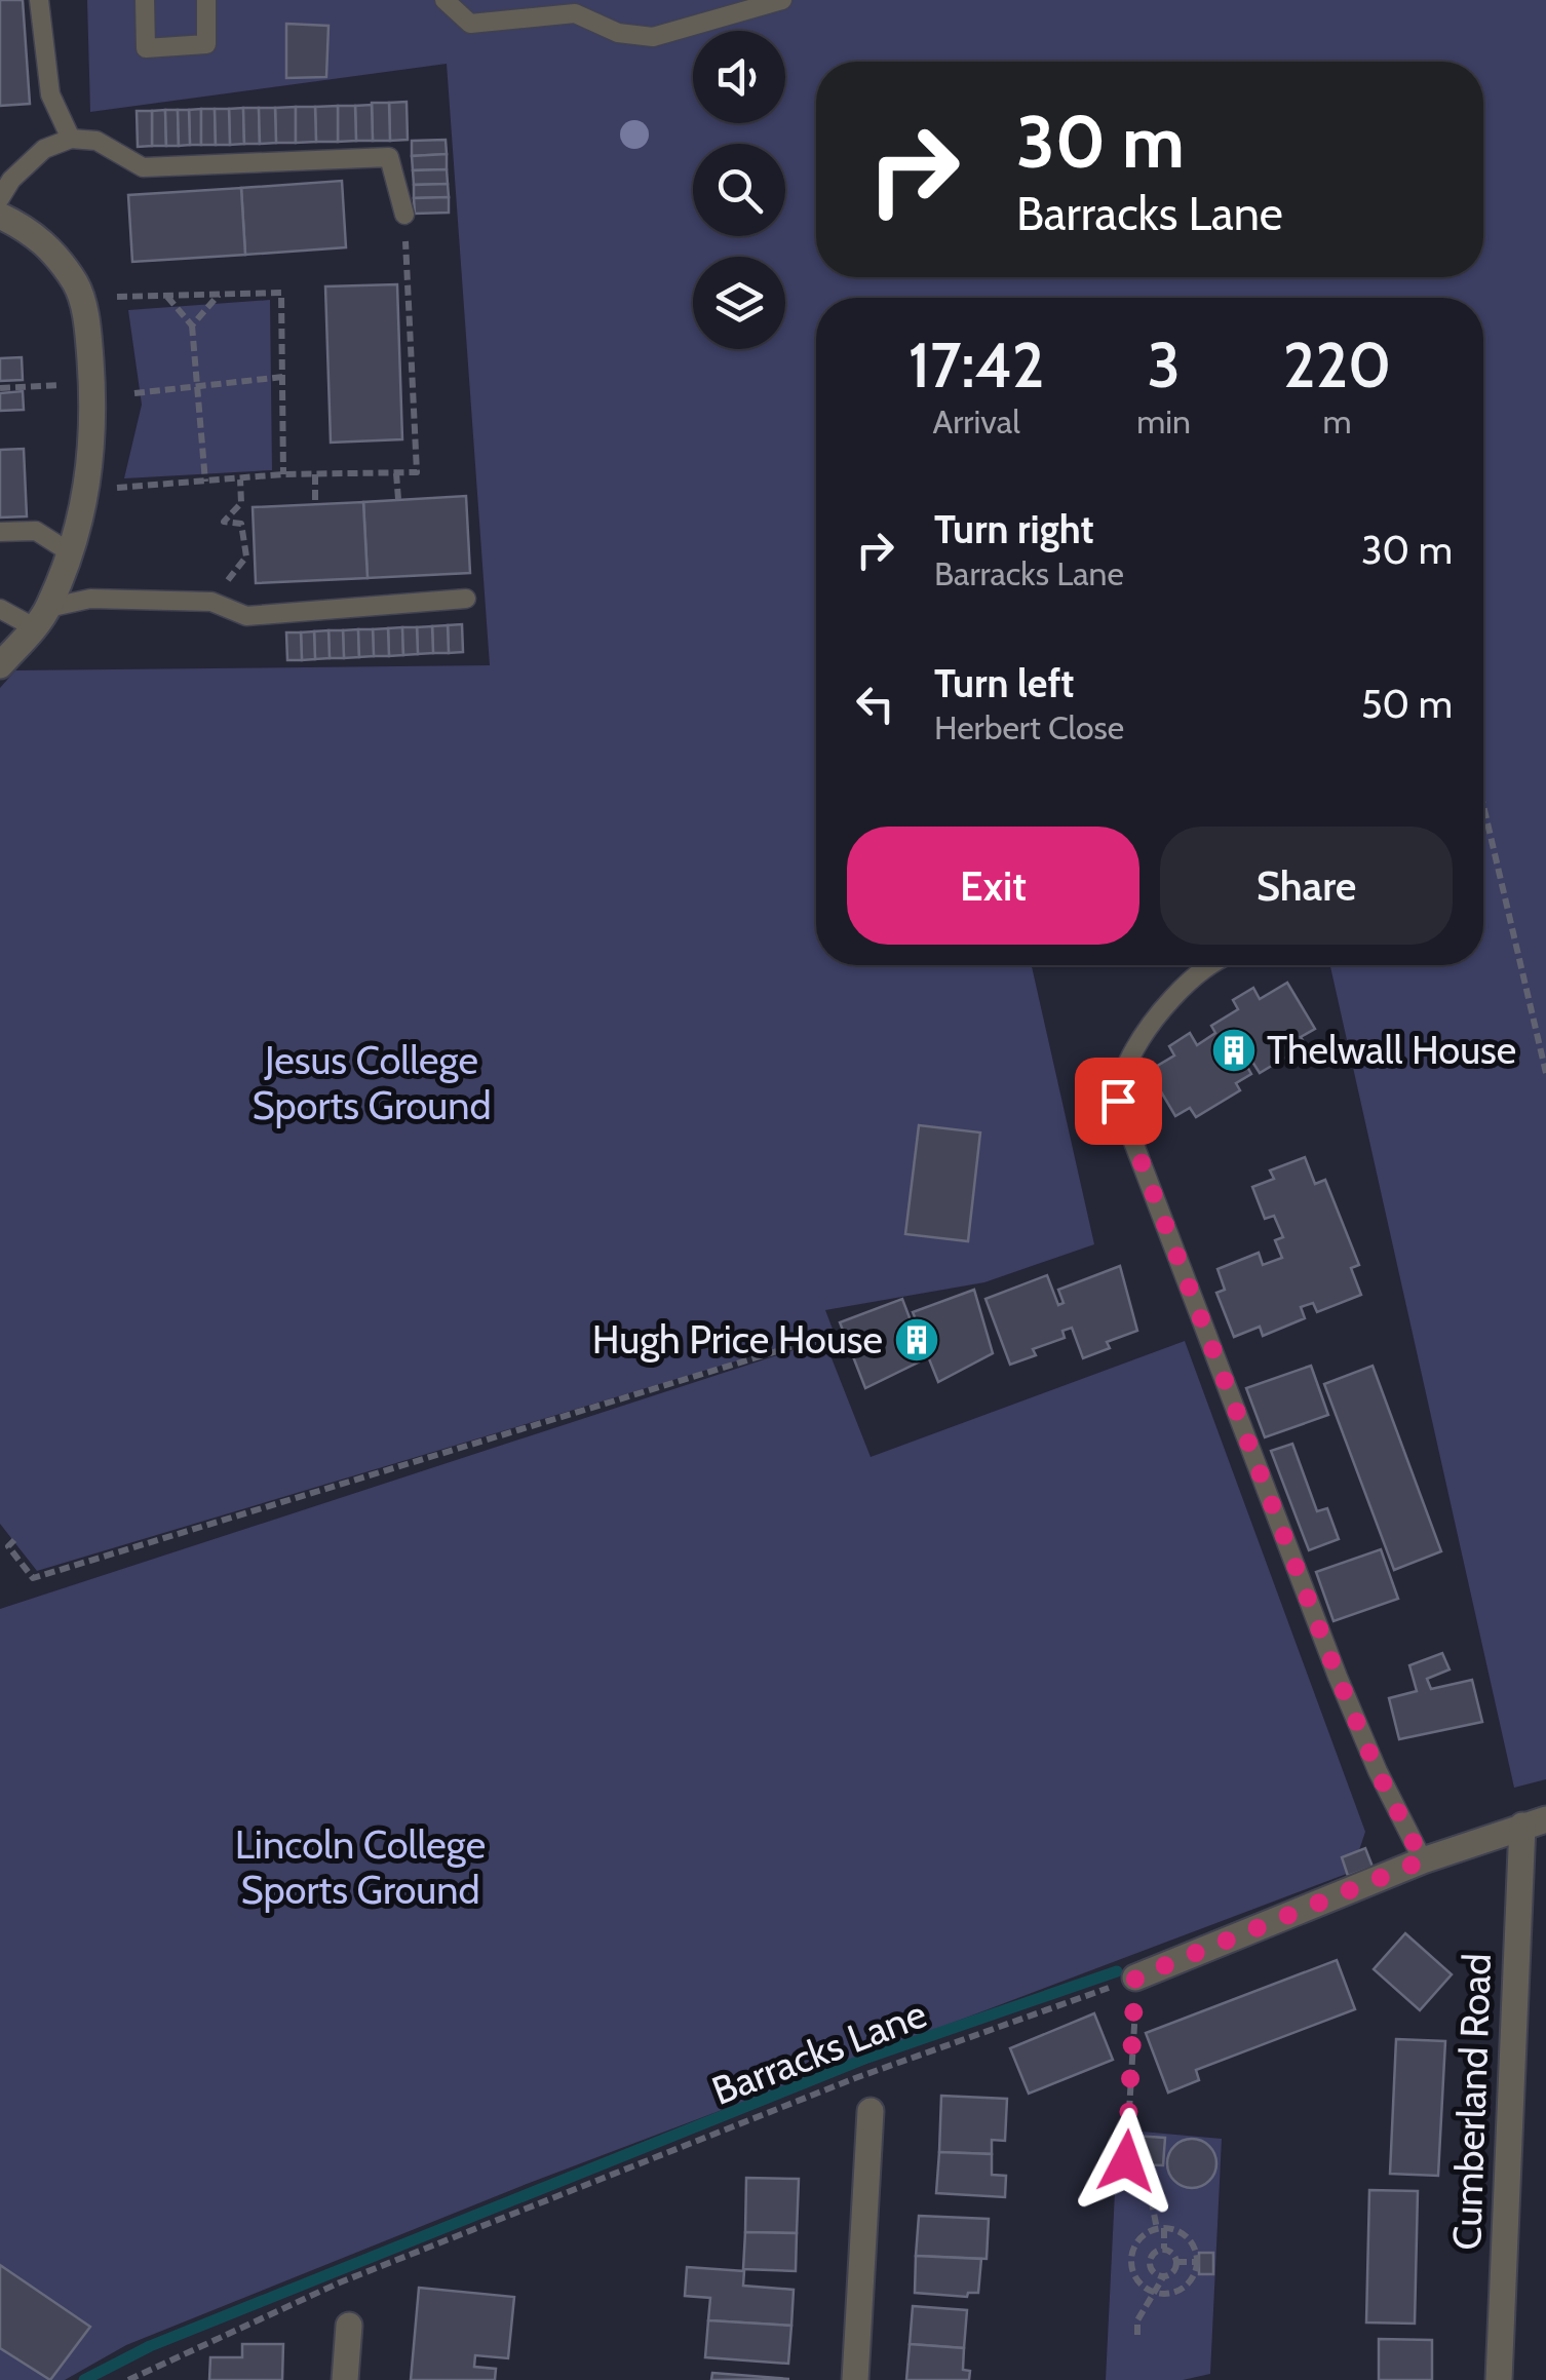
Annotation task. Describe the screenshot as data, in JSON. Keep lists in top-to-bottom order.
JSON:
{
  "streets": {
    "street": ["Cumberland Road"],
    "path": ["Barracks Lane"]
  },
  "parks": ["Jesus College Sports Ground", "Lincoln College Sports Ground"],
  "places": {
    "building": ["Thelwall House", "Hugh Price House"]
  },
  "page": {
    "turn": ["30 m", "Barracks Lane"],
    "eta": [
      "17:42",
      "Arrival",
      "3",
      "min",
      "220",
      "m"
    ],
    "list": [
      {
        "name": "Turn right",
        "note": "Barracks Lane",
        "value": "30 m"
      },
      {
        "name": "Turn left",
        "note": "Herbert Close",
        "value": "50 m"
      }
    ],
    "buttons": ["Exit", "Share"]
  }
}
